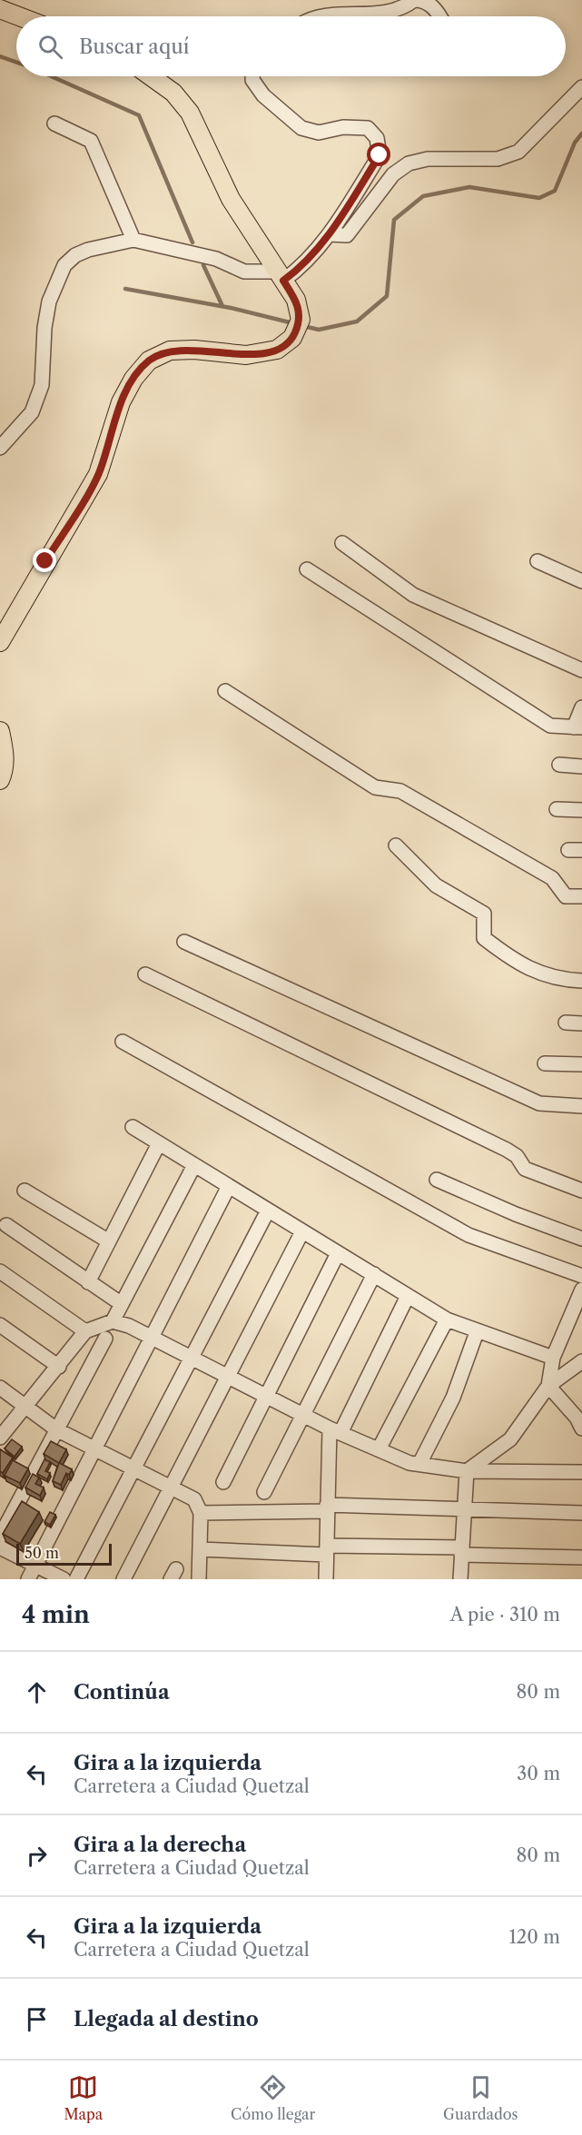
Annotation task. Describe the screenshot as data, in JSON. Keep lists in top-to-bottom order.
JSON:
{
  "scale_bar": "50 m",
  "page": {
    "search": "Buscar aquí",
    "scale": "50 m",
    "heading": ["4 min", "A pie · 310 m"],
    "list": [
      ["Continúa", "80 m"],
      ["Gira a la izquierda", "Carretera a Ciudad Quetzal", "30 m"],
      ["Gira a la derecha", "Carretera a Ciudad Quetzal", "80 m"],
      ["Gira a la izquierda", "Carretera a Ciudad Quetzal", "120 m"],
      "Llegada al destino"
    ],
    "nav": ["Mapa", "Cómo llegar", "Guardados"]
  }
}
